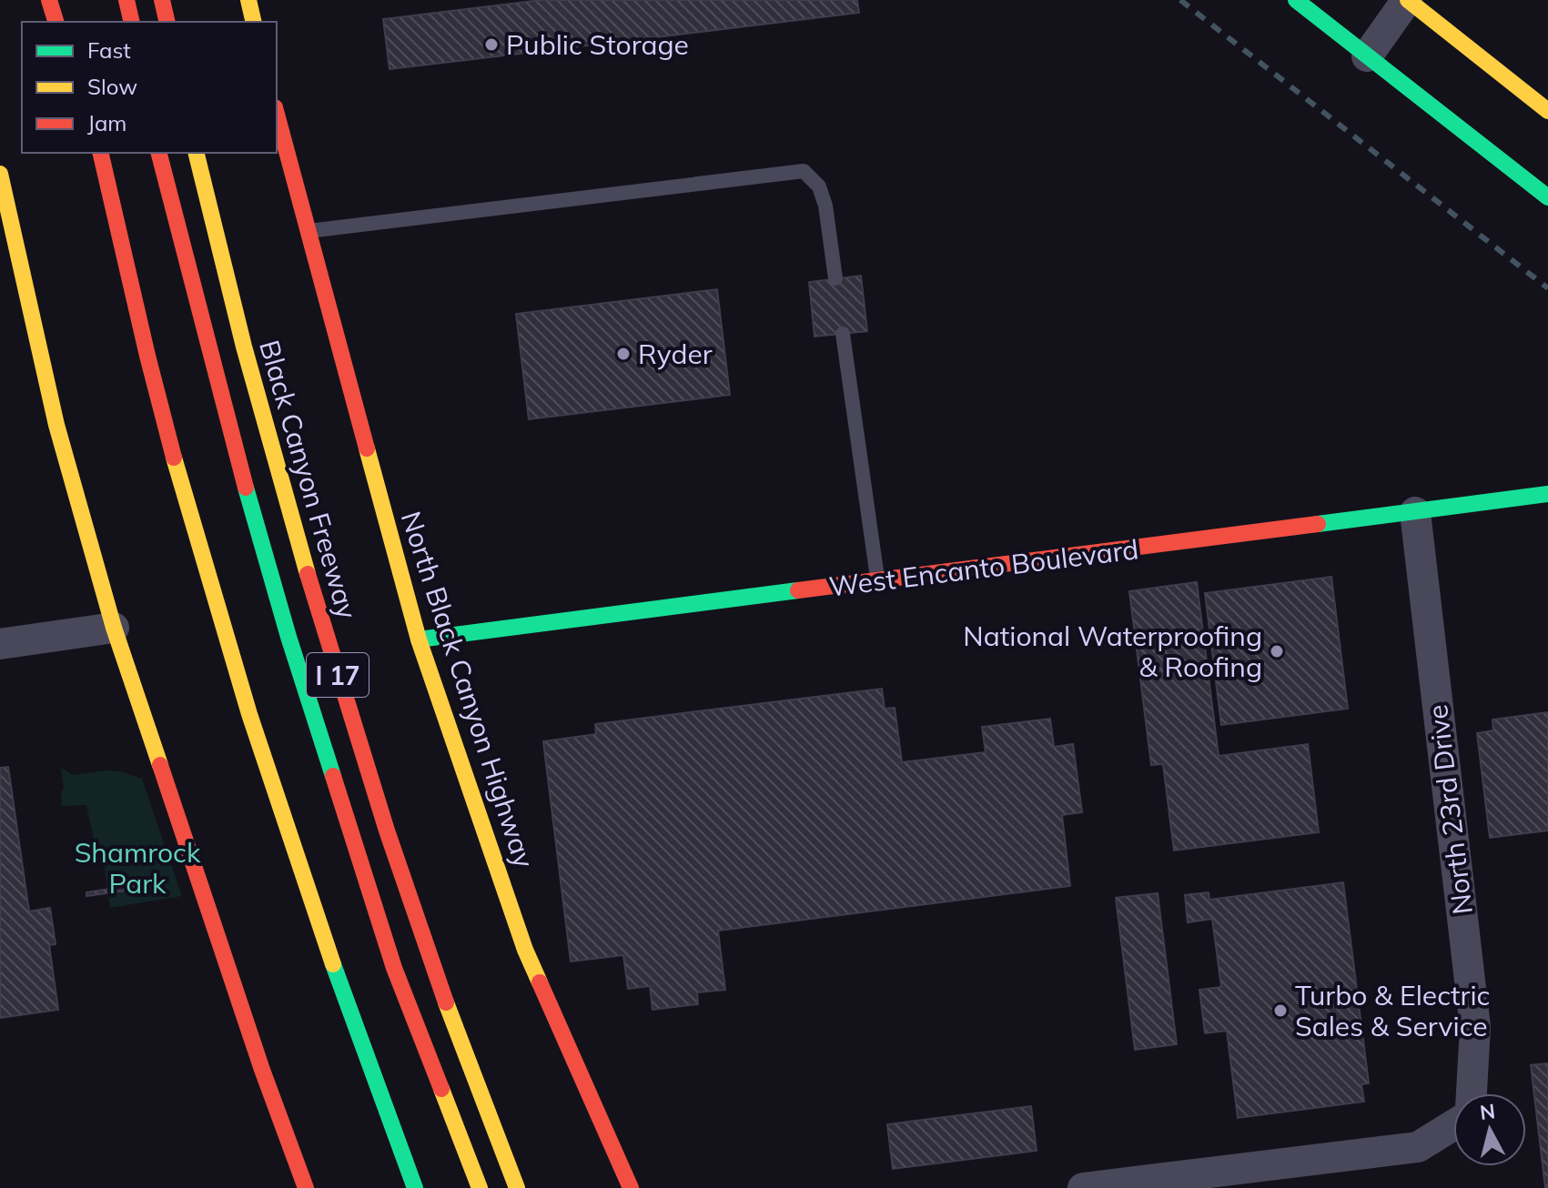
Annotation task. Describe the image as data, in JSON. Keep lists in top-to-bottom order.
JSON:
{
  "streets": {
    "main road": [
      "Black Canyon Freeway",
      "West Encanto Boulevard",
      "I 17",
      "North Black Canyon Highway"
    ],
    "street": ["North 23rd Drive"]
  },
  "crossings": [
    ["West Encanto Boulevard", "North Black Canyon Highway"],
    ["West Encanto Boulevard", "North 23rd Drive"]
  ],
  "parks": ["Shamrock Park"],
  "places": [
    "Public Storage",
    "Ryder",
    "National Waterproofing & Roofing",
    "Turbo & Electric Sales & Service"
  ],
  "legend": ["Fast", "Slow", "Jam"],
  "north": "top"
}
